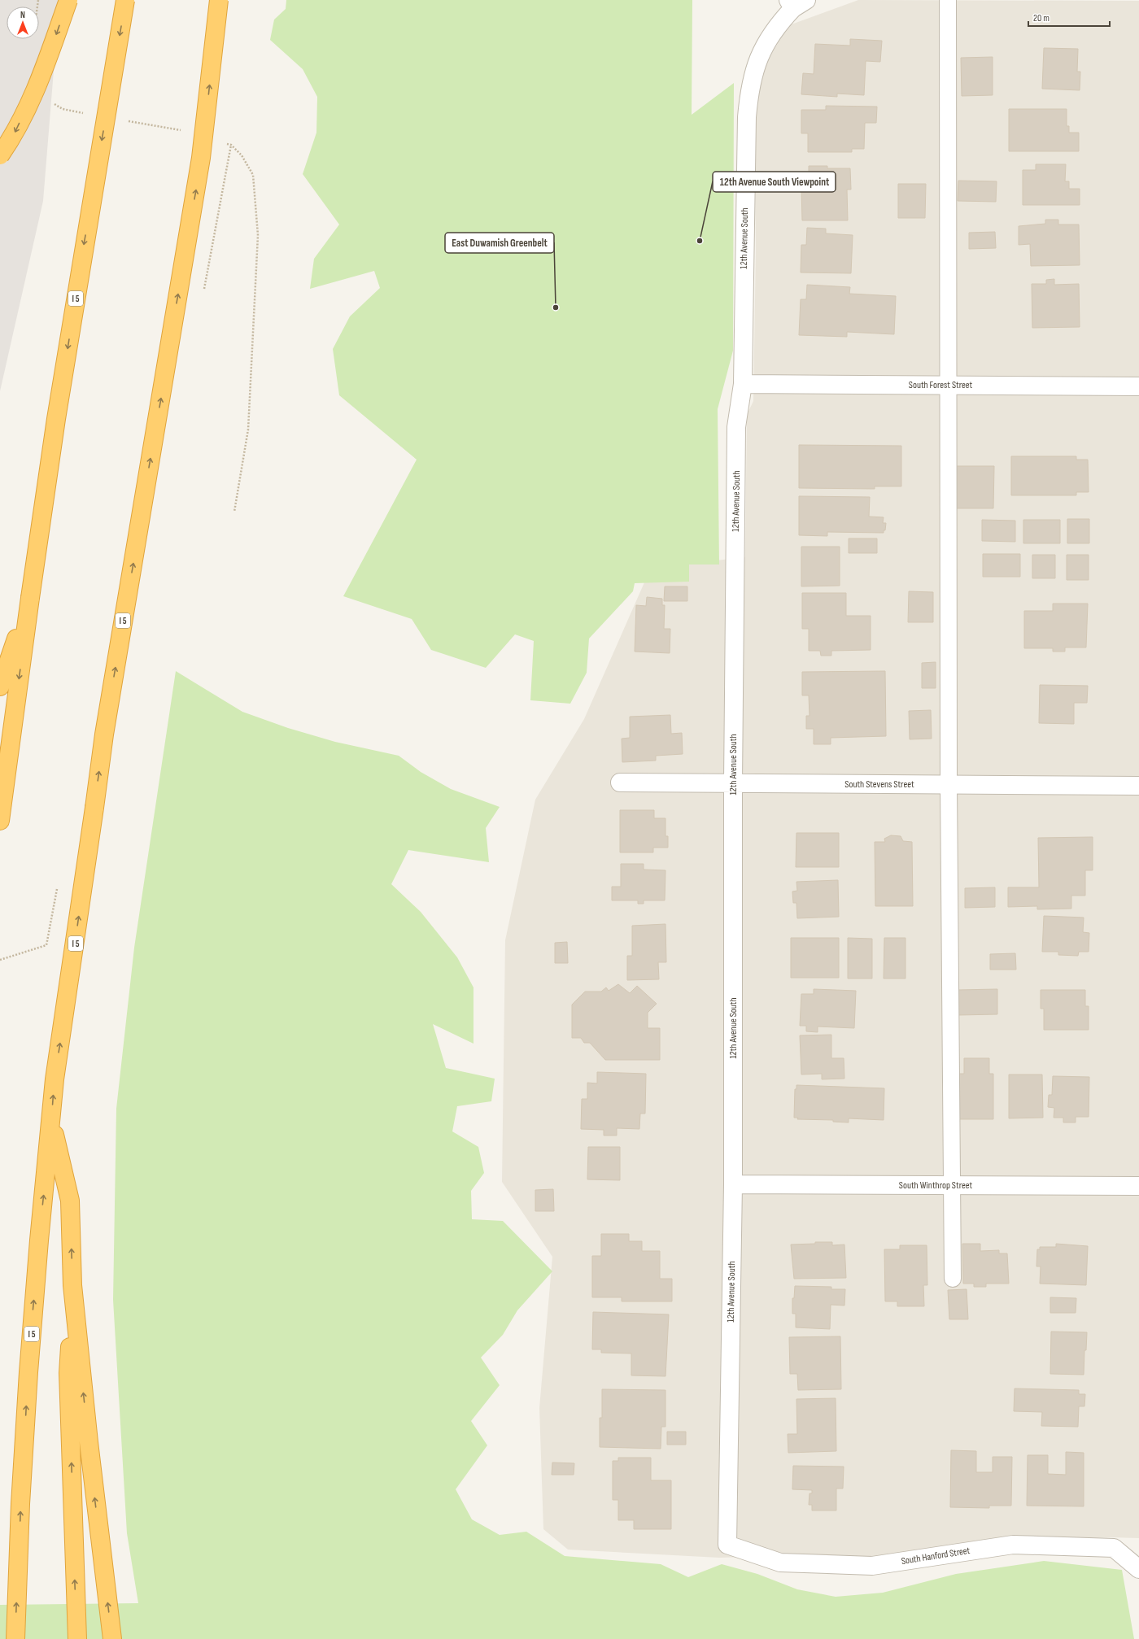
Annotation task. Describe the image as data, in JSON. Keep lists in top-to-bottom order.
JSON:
{
  "streets": {
    "highway": ["I 5"],
    "street": [
      "12th Avenue South",
      "South Forest Street",
      "South Stevens Street",
      "South Winthrop Street",
      "South Hanford Street"
    ]
  },
  "crossings": [
    ["12th Avenue South", "South Forest Street"],
    ["12th Avenue South", "South Stevens Street"],
    ["12th Avenue South", "South Winthrop Street"],
    ["12th Avenue South", "South Hanford Street"]
  ],
  "places": ["12th Avenue South Viewpoint", "East Duwamish Greenbelt"],
  "scale_bar": "20 m",
  "north": "top"
}
